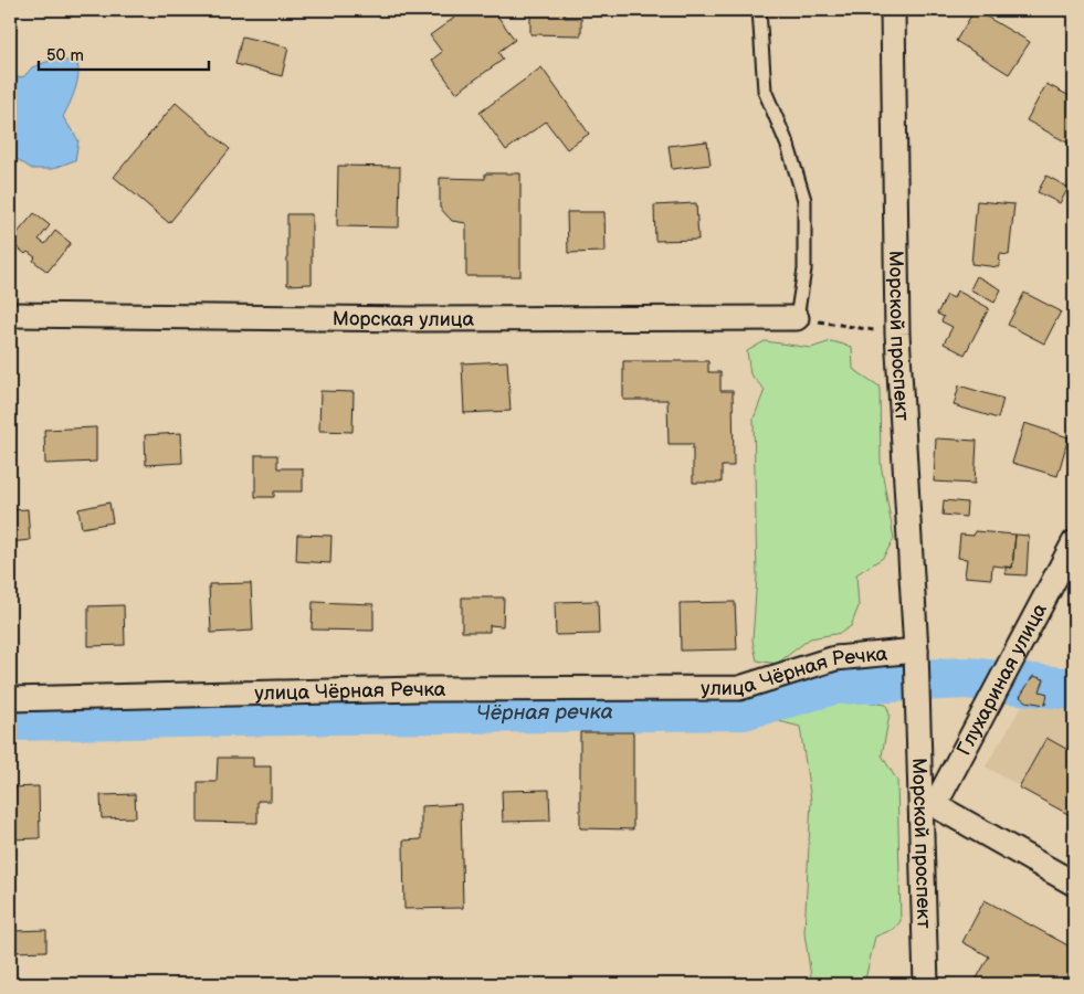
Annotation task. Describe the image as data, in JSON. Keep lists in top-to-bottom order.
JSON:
{
  "streets": {
    "street": [
      "Морская улица",
      "Морской проспект",
      "улица Чёрная Речка",
      "Глухариная улица"
    ]
  },
  "crossings": [
    ["Морской проспект", "улица Чёрная Речка"],
    ["Морской проспект", "Глухариная улица"]
  ],
  "water": ["Чёрная речка"],
  "scale_bar": "50 m"
}
